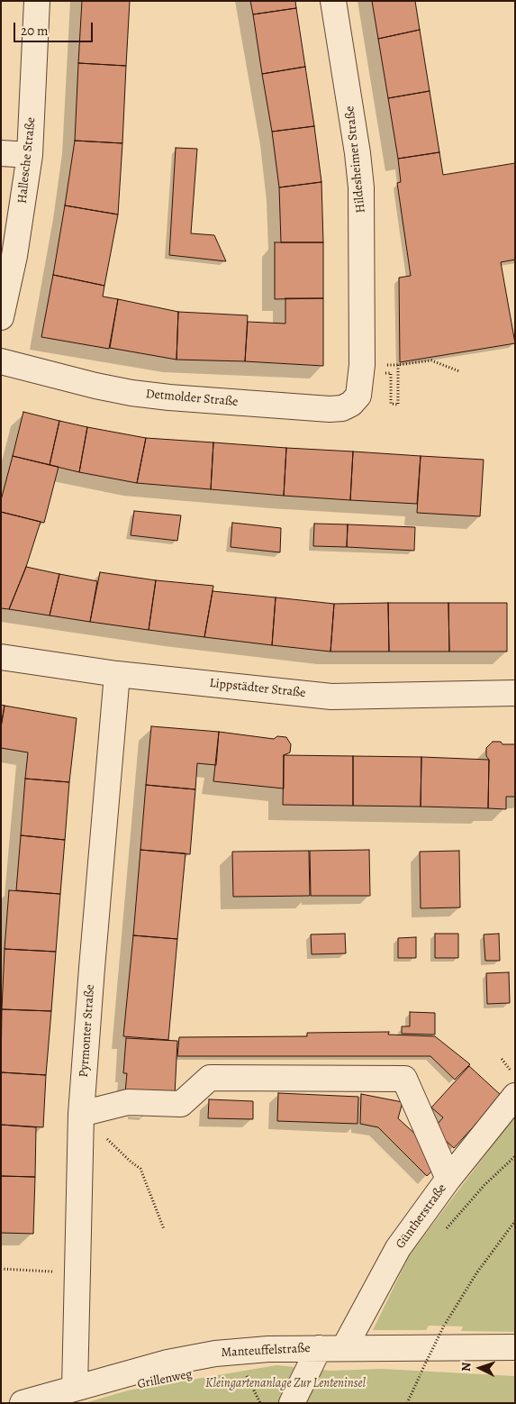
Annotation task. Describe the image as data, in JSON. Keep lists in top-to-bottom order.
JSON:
{
  "streets": {
    "street": [
      "Hildesheimer Straße",
      "Hallesche Straße",
      "Detmolder Straße",
      "Lippstädter Straße",
      "Pyrmonter Straße",
      "Güntherstraße",
      "Manteuffelstraße"
    ]
  },
  "crossings": [
    ["Hildesheimer Straße", "Detmolder Straße"],
    ["Lippstädter Straße", "Pyrmonter Straße"],
    ["Pyrmonter Straße", "Manteuffelstraße"],
    ["Güntherstraße", "Manteuffelstraße"]
  ],
  "parks": ["Kleingartenanlage Zur Lenteninsel"],
  "scale_bar": "20 m",
  "north": "left"
}
